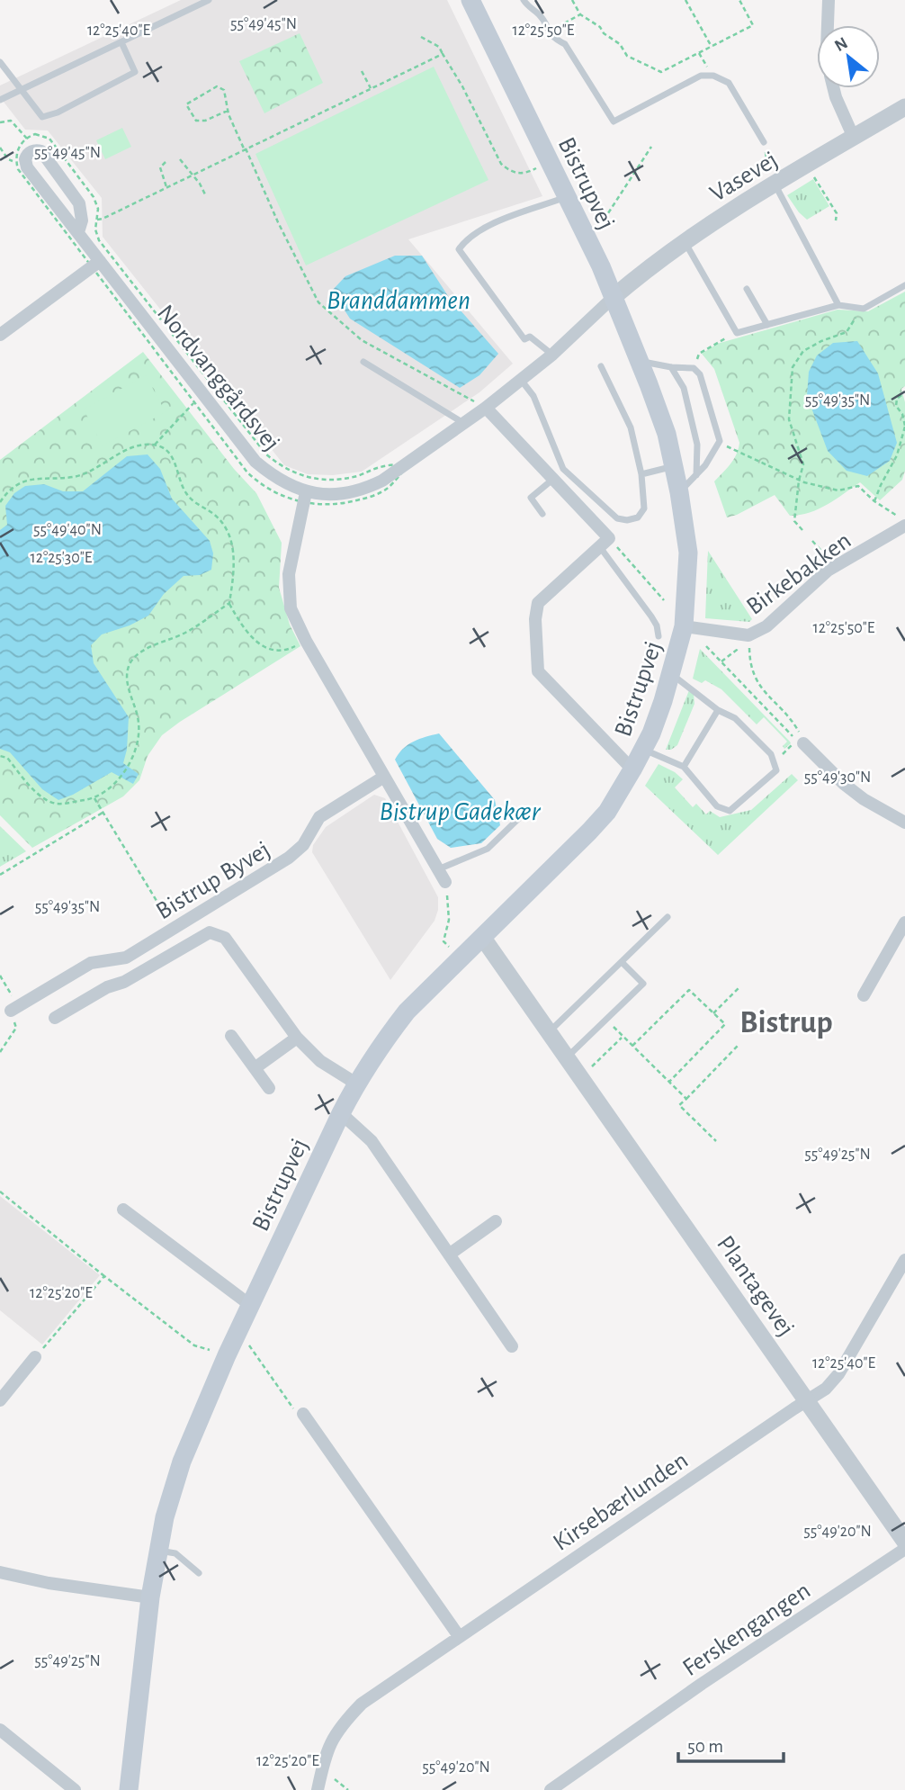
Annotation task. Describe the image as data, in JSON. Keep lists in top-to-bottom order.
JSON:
{
  "streets": {
    "main road": ["Bistrupvej"],
    "street": [
      "Vasevej",
      "Nordvanggårdsvej",
      "Birkebakken",
      "Bistrup Byvej",
      "Plantagevej",
      "Kirsebærlunden",
      "Ferskengangen"
    ]
  },
  "crossings": [
    ["Vasevej", "Bistrupvej"],
    ["Vasevej", "Nordvanggårdsvej"],
    ["Bistrupvej", "Nordvanggårdsvej"],
    ["Bistrupvej", "Birkebakken"],
    ["Bistrupvej", "Plantagevej"],
    ["Plantagevej", "Kirsebærlunden"]
  ],
  "districts": ["Bistrup"],
  "water": ["Branddammen", "Bistrup Gadekær"],
  "scale_bar": "50 m",
  "north": "top left",
  "coordinates": [
    "55°49'45\"N",
    "12°25'40\"E",
    "12°25'50\"E",
    "55°49'35\"N",
    "55°49'40\"N",
    "12°25'30\"E",
    "55°49'30\"N",
    "55°49'25\"N",
    "12°25'20\"E",
    "55°49'20\"N"
  ]
}
